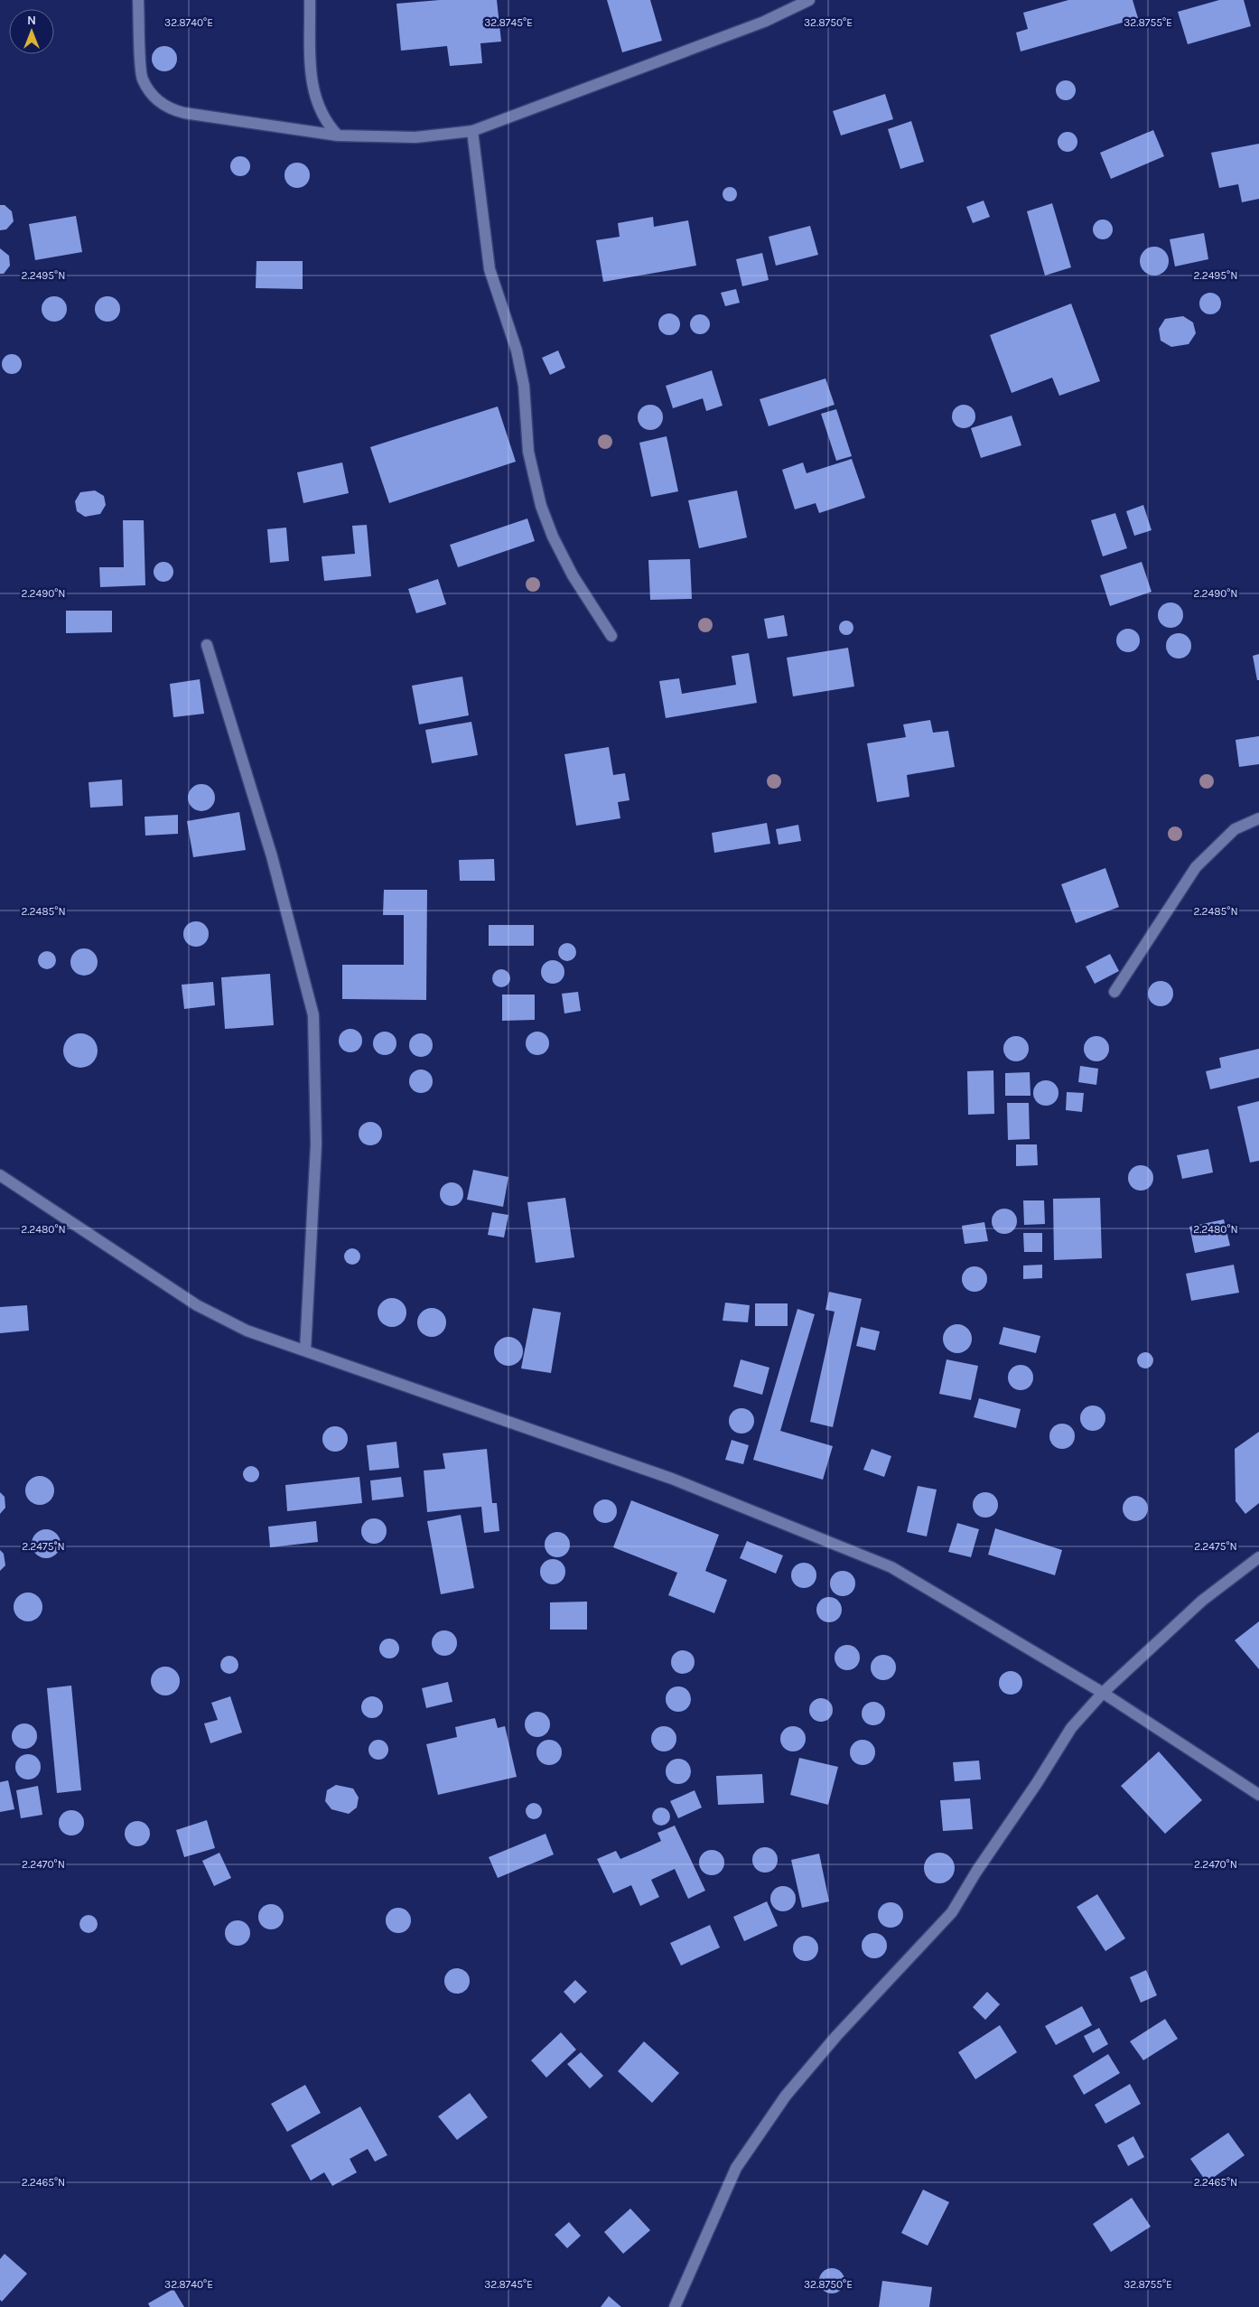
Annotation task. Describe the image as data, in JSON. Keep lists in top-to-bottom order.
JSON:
{
  "north": "top",
  "coordinates": [
    "32.8740°E",
    "32.8745°E",
    "32.8750°E",
    "32.8755°E",
    "2.2495°N",
    "2.2490°N",
    "2.2485°N",
    "2.2480°N",
    "2.2475°N",
    "2.2470°N",
    "2.2465°N"
  ]
}
